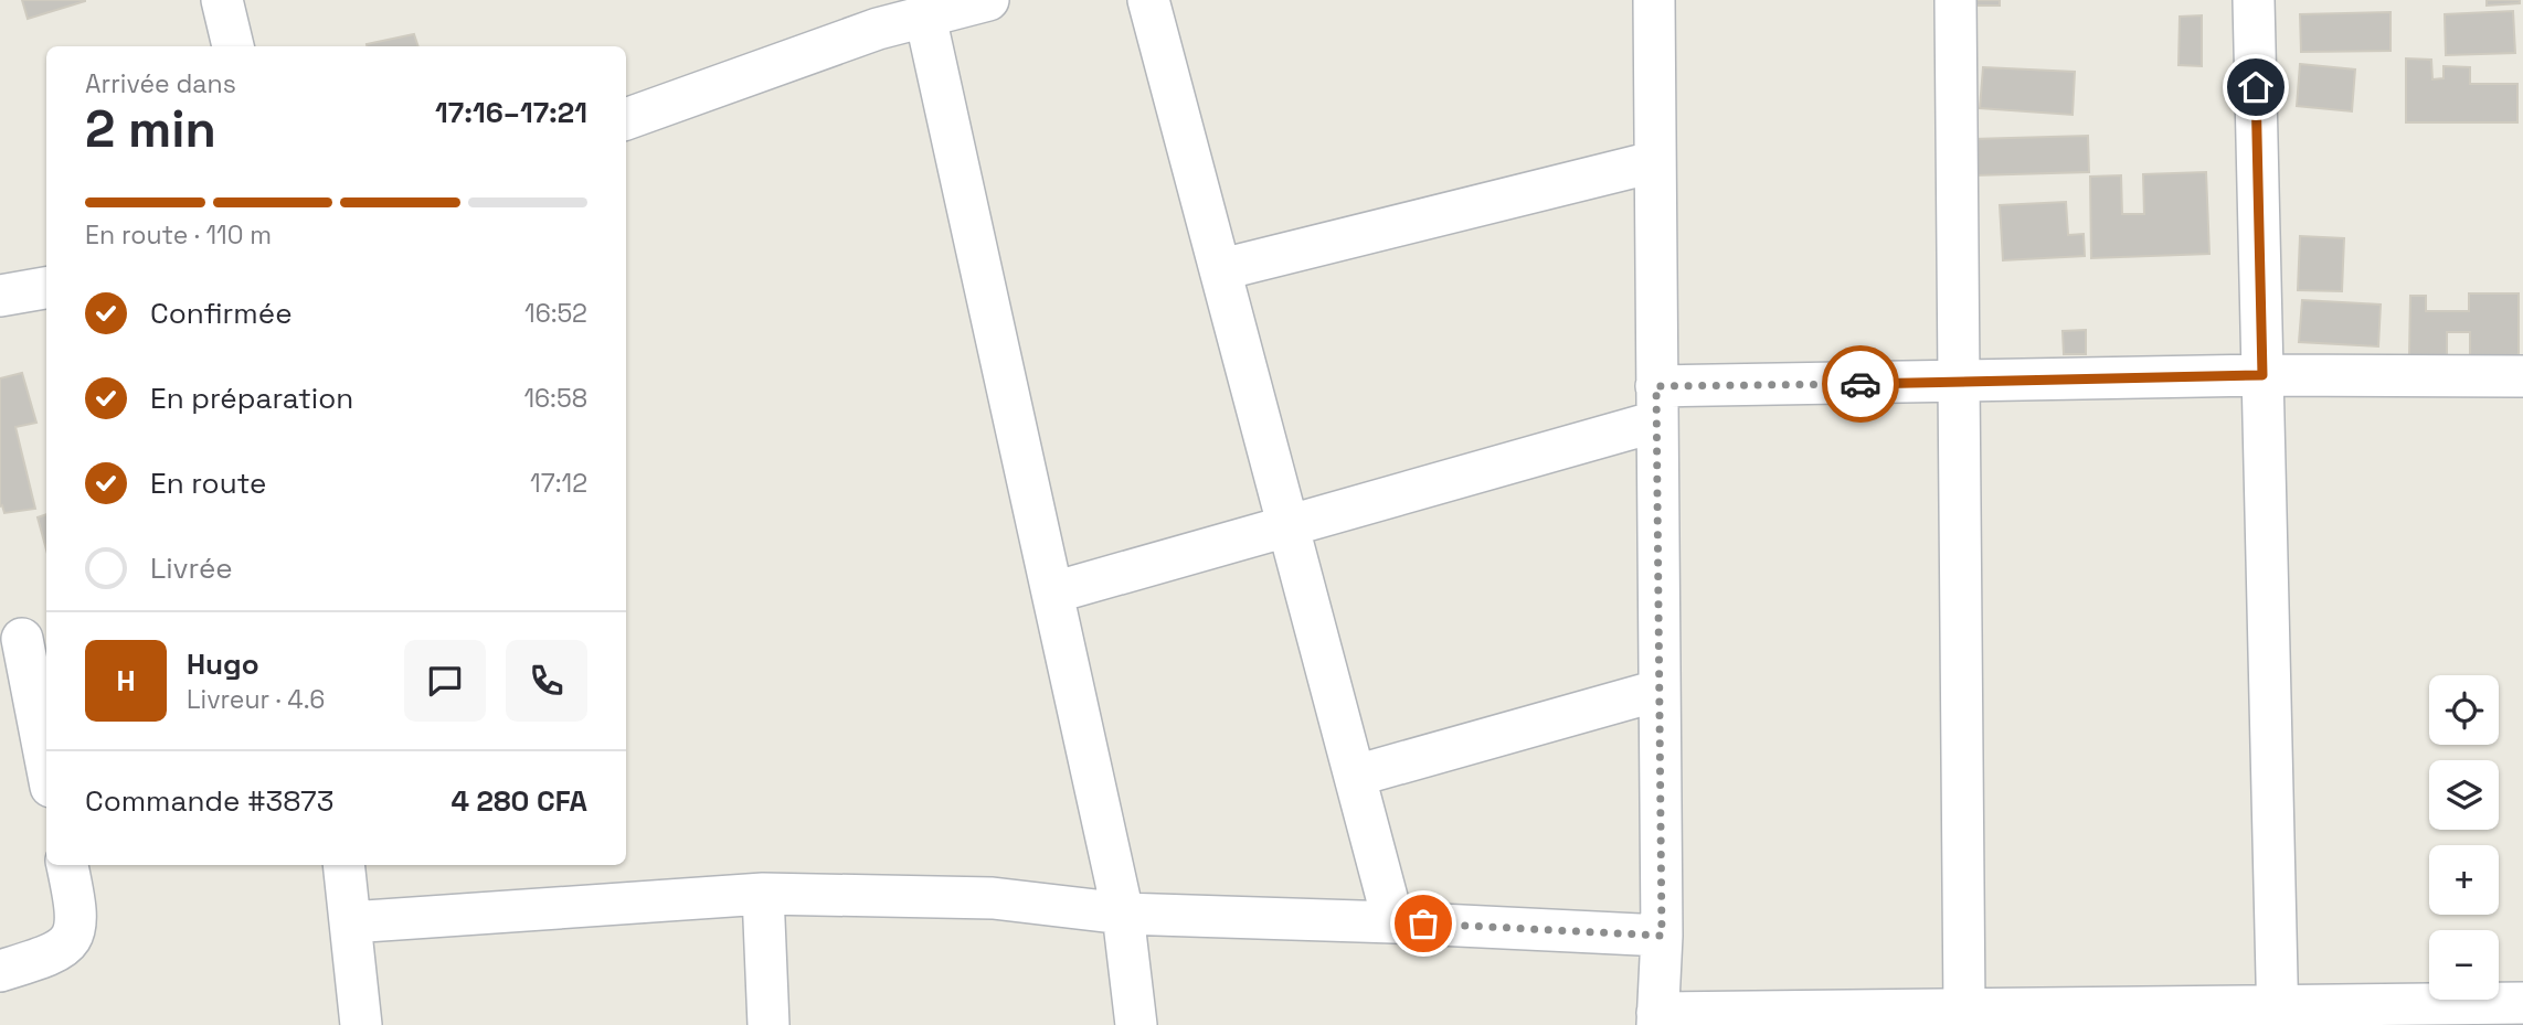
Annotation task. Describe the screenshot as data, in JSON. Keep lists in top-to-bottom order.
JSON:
{
  "page": {
    "heading": ["2 min", "Arrivée dans", "17:16–17:21"],
    "panel": [
      "Hugo",
      "Livreur · 4.6",
      "Commande #3873",
      "4 280 CFA"
    ],
    "bar": "En route · 110 m",
    "list": [
      ["Confirmée", "16:52"],
      ["En préparation", "16:58"],
      ["En route", "17:12"],
      "Livrée"
    ],
    "round": "H",
    "map_buttons": ["+", "−"]
  }
}
